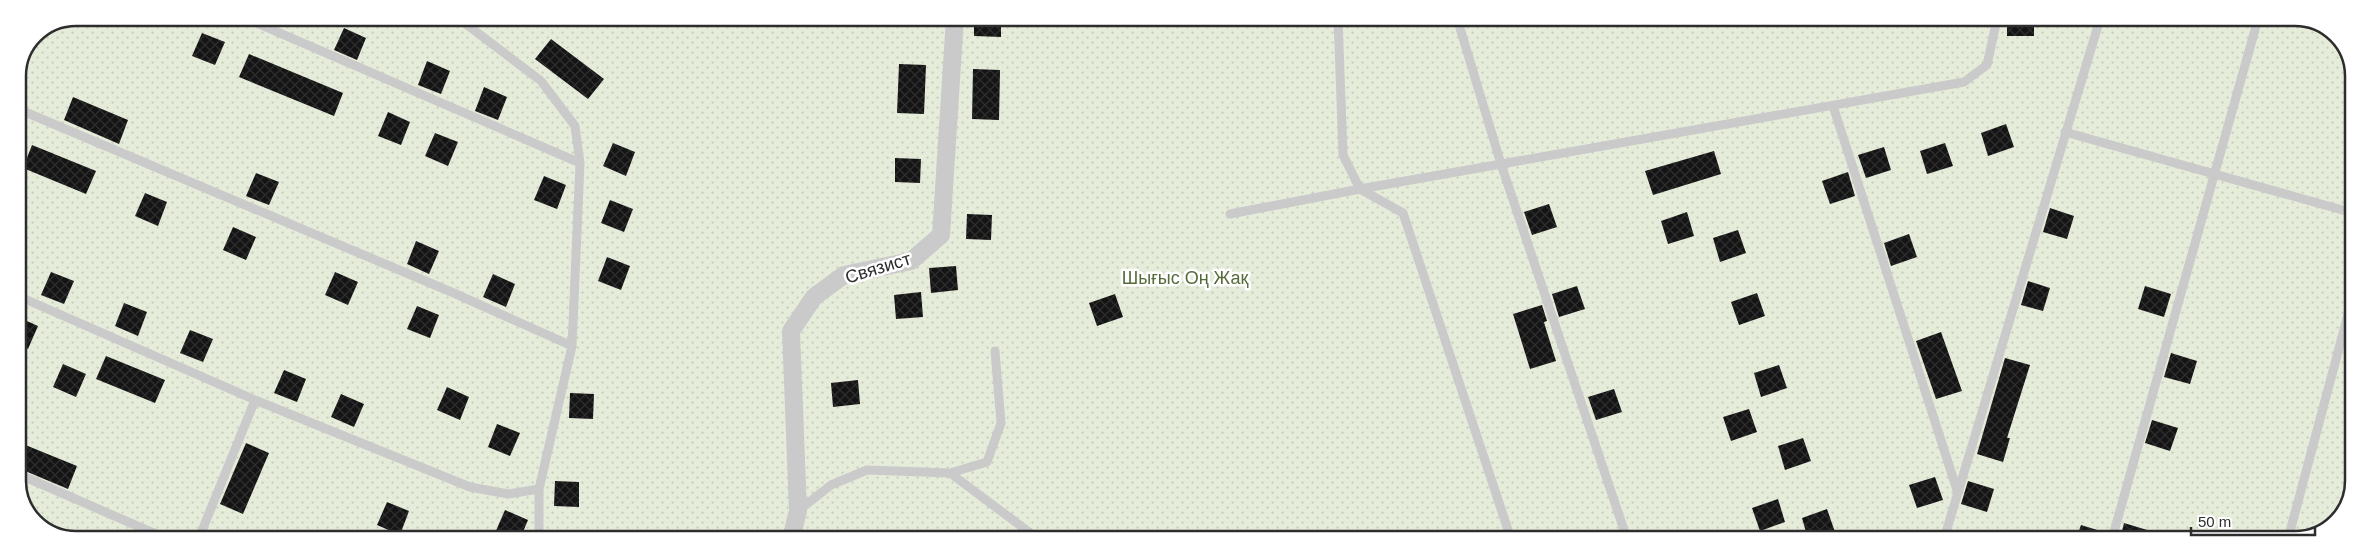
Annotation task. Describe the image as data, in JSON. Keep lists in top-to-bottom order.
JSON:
{
  "streets": {
    "street": ["Связист"]
  },
  "parks": ["Шығыс Оң Жақ"],
  "scale_bar": "50 m"
}
